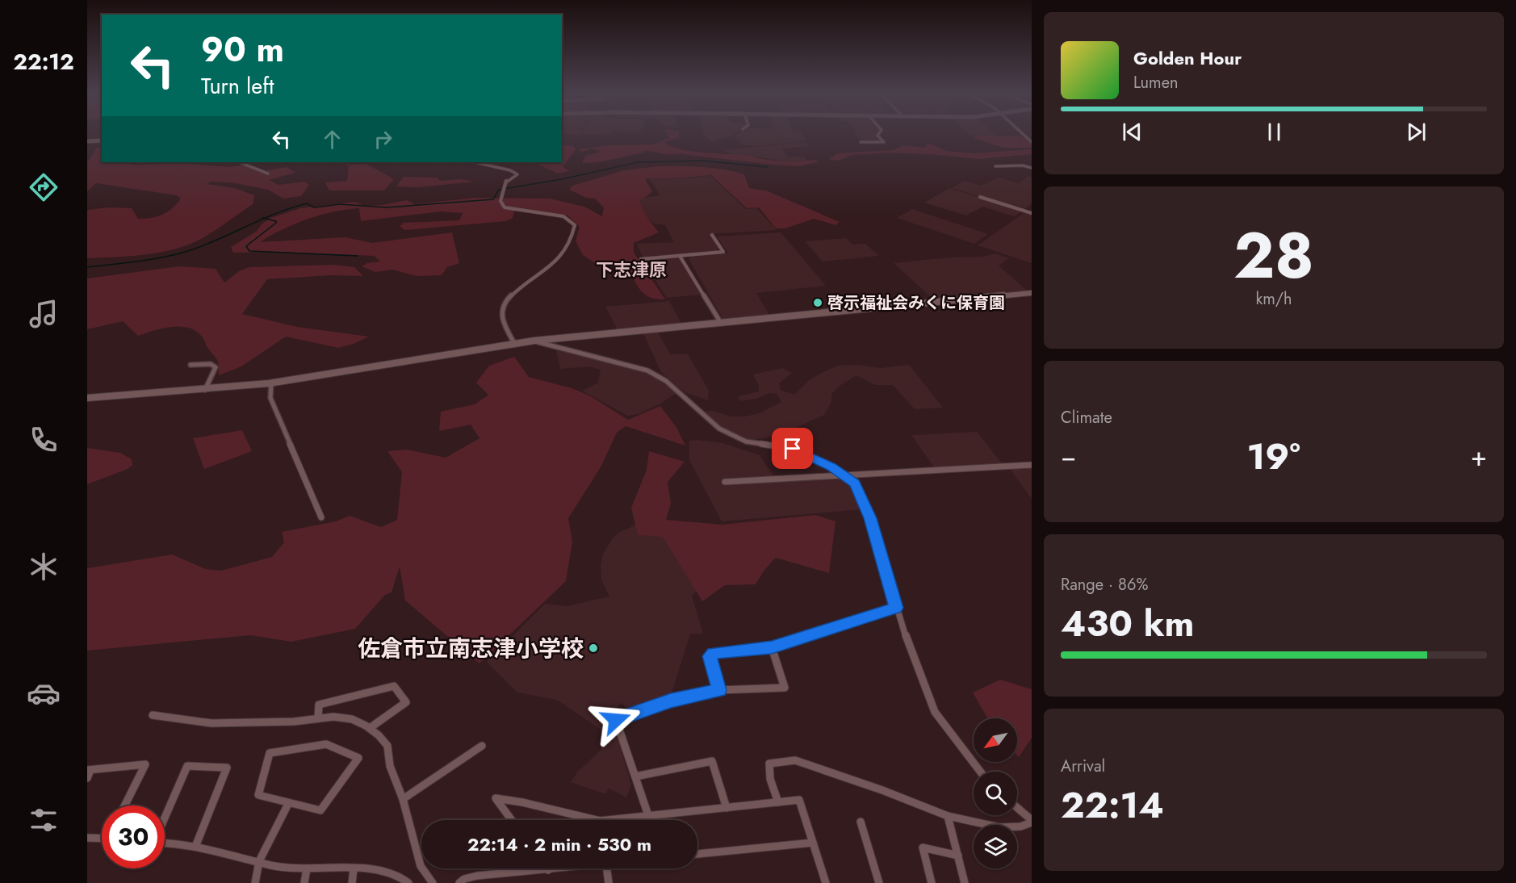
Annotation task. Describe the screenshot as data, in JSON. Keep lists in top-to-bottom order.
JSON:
{
  "districts": ["下志津原"],
  "places": ["啓示福祉会みくに保育園", "佐倉市立南志津小学校"],
  "north": "bottom left",
  "page": {
    "tabs": "22:12",
    "turn": ["90 m", "Turn left"],
    "song": ["Golden Hour", "Lumen"],
    "tile": [
      ["28", "km/h"],
      "Climate",
      ["Range · 86%", "430 km"],
      ["Arrival", "22:14"]
    ],
    "heat": ["−", "19°", "+"],
    "limit": "30",
    "trip": "22:14 · 2 min · 530 m"
  }
}
